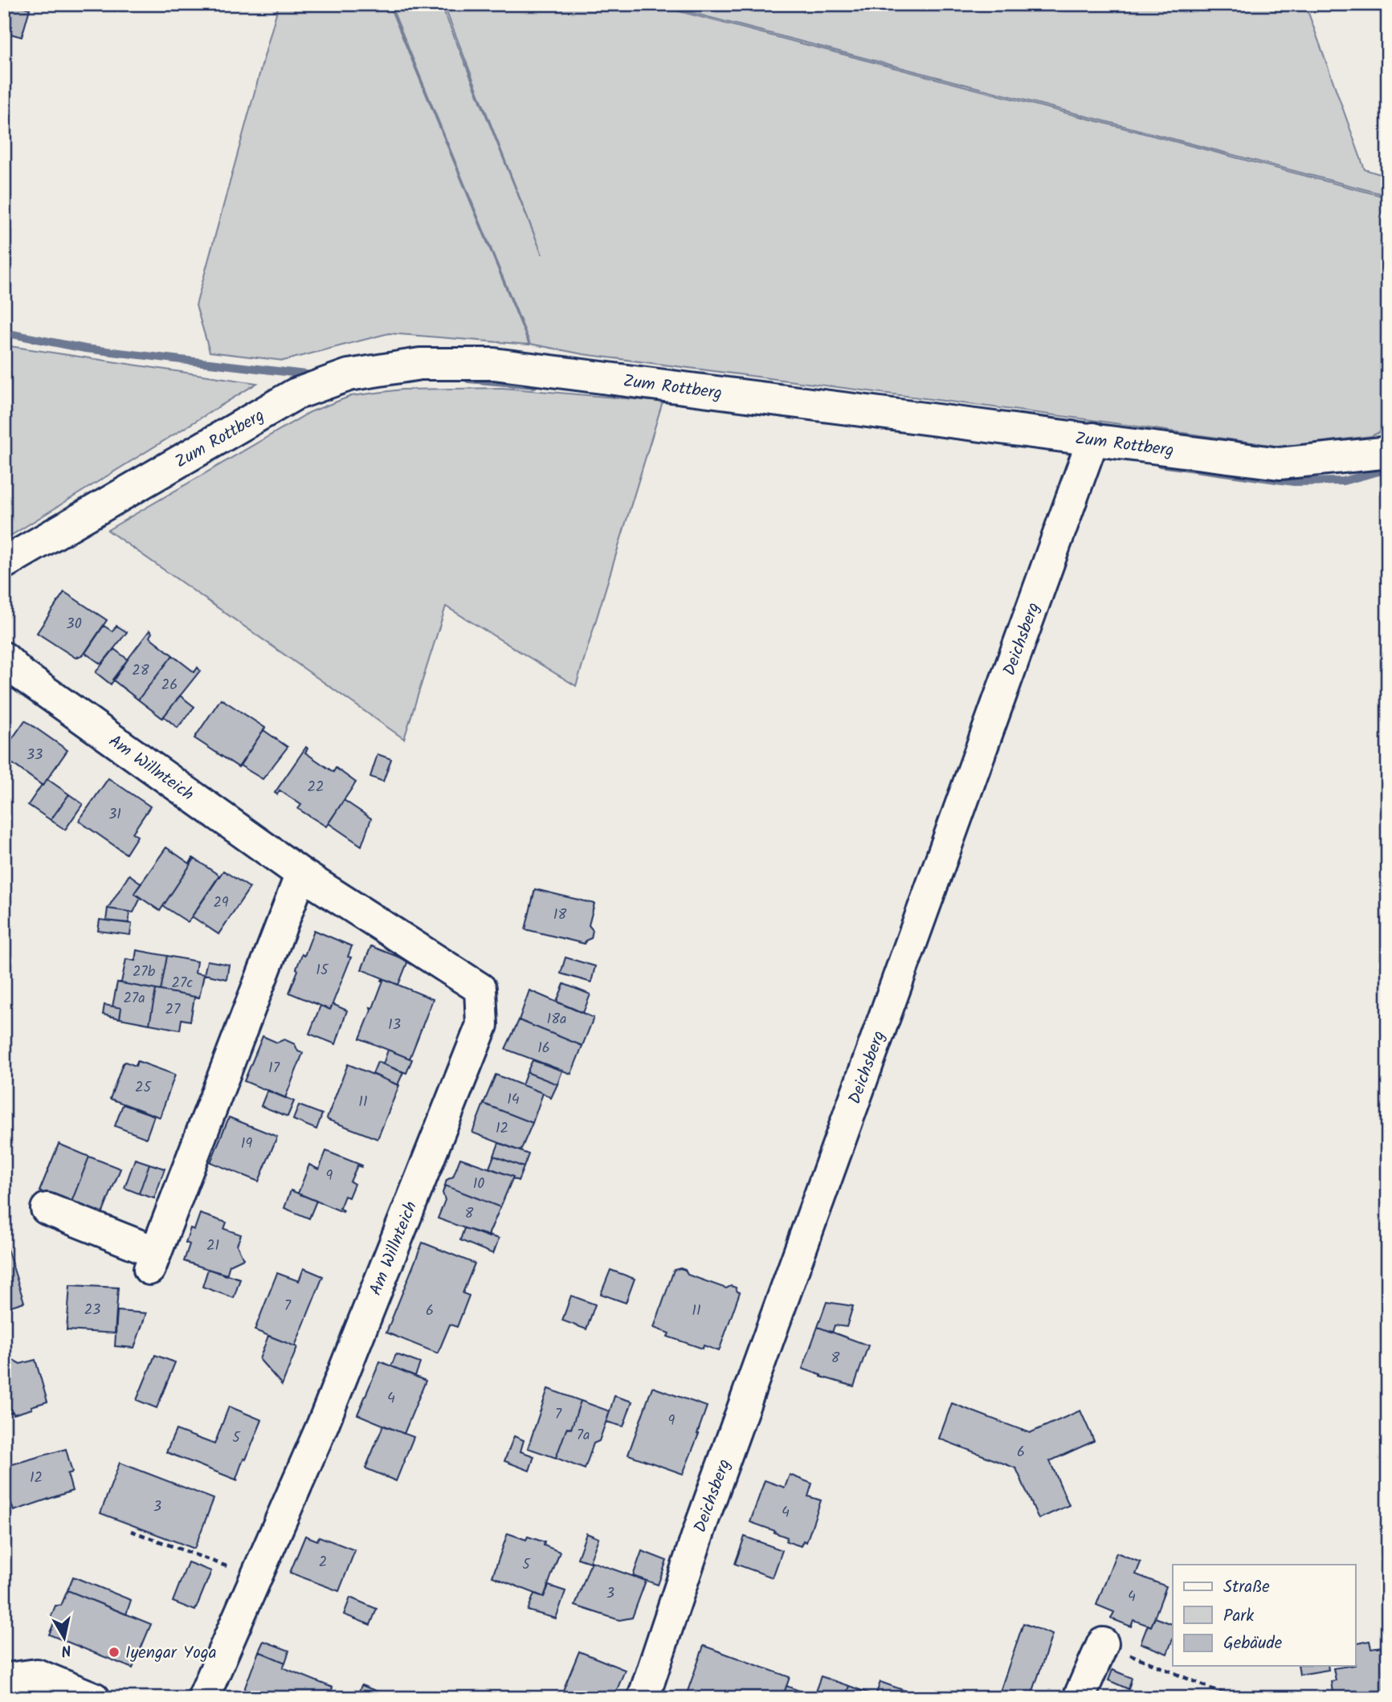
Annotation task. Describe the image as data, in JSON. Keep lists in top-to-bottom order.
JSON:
{
  "streets": {
    "street": ["Zum Rottberg", "Deichsberg", "Am Willnteich"]
  },
  "crossings": [
    ["Zum Rottberg", "Deichsberg"]
  ],
  "places": ["Iyengar Yoga"],
  "house_numbers": [
    "30",
    "28",
    "26",
    "33",
    "22",
    "31",
    "29",
    "18",
    "15",
    "27b",
    "27c",
    "27a",
    "27",
    "18a",
    "13",
    "16",
    "17",
    "25",
    "14",
    "11",
    "12",
    "19",
    "9",
    "10",
    "8",
    "21",
    "7",
    "23",
    "6",
    "11",
    "8",
    "4",
    "7",
    "9",
    "7a",
    "5",
    "6",
    "12",
    "3",
    "4",
    "2",
    "5",
    "3",
    "4"
  ],
  "legend": ["Straße", "Park", "Gebäude"],
  "north": "bottom"
}
